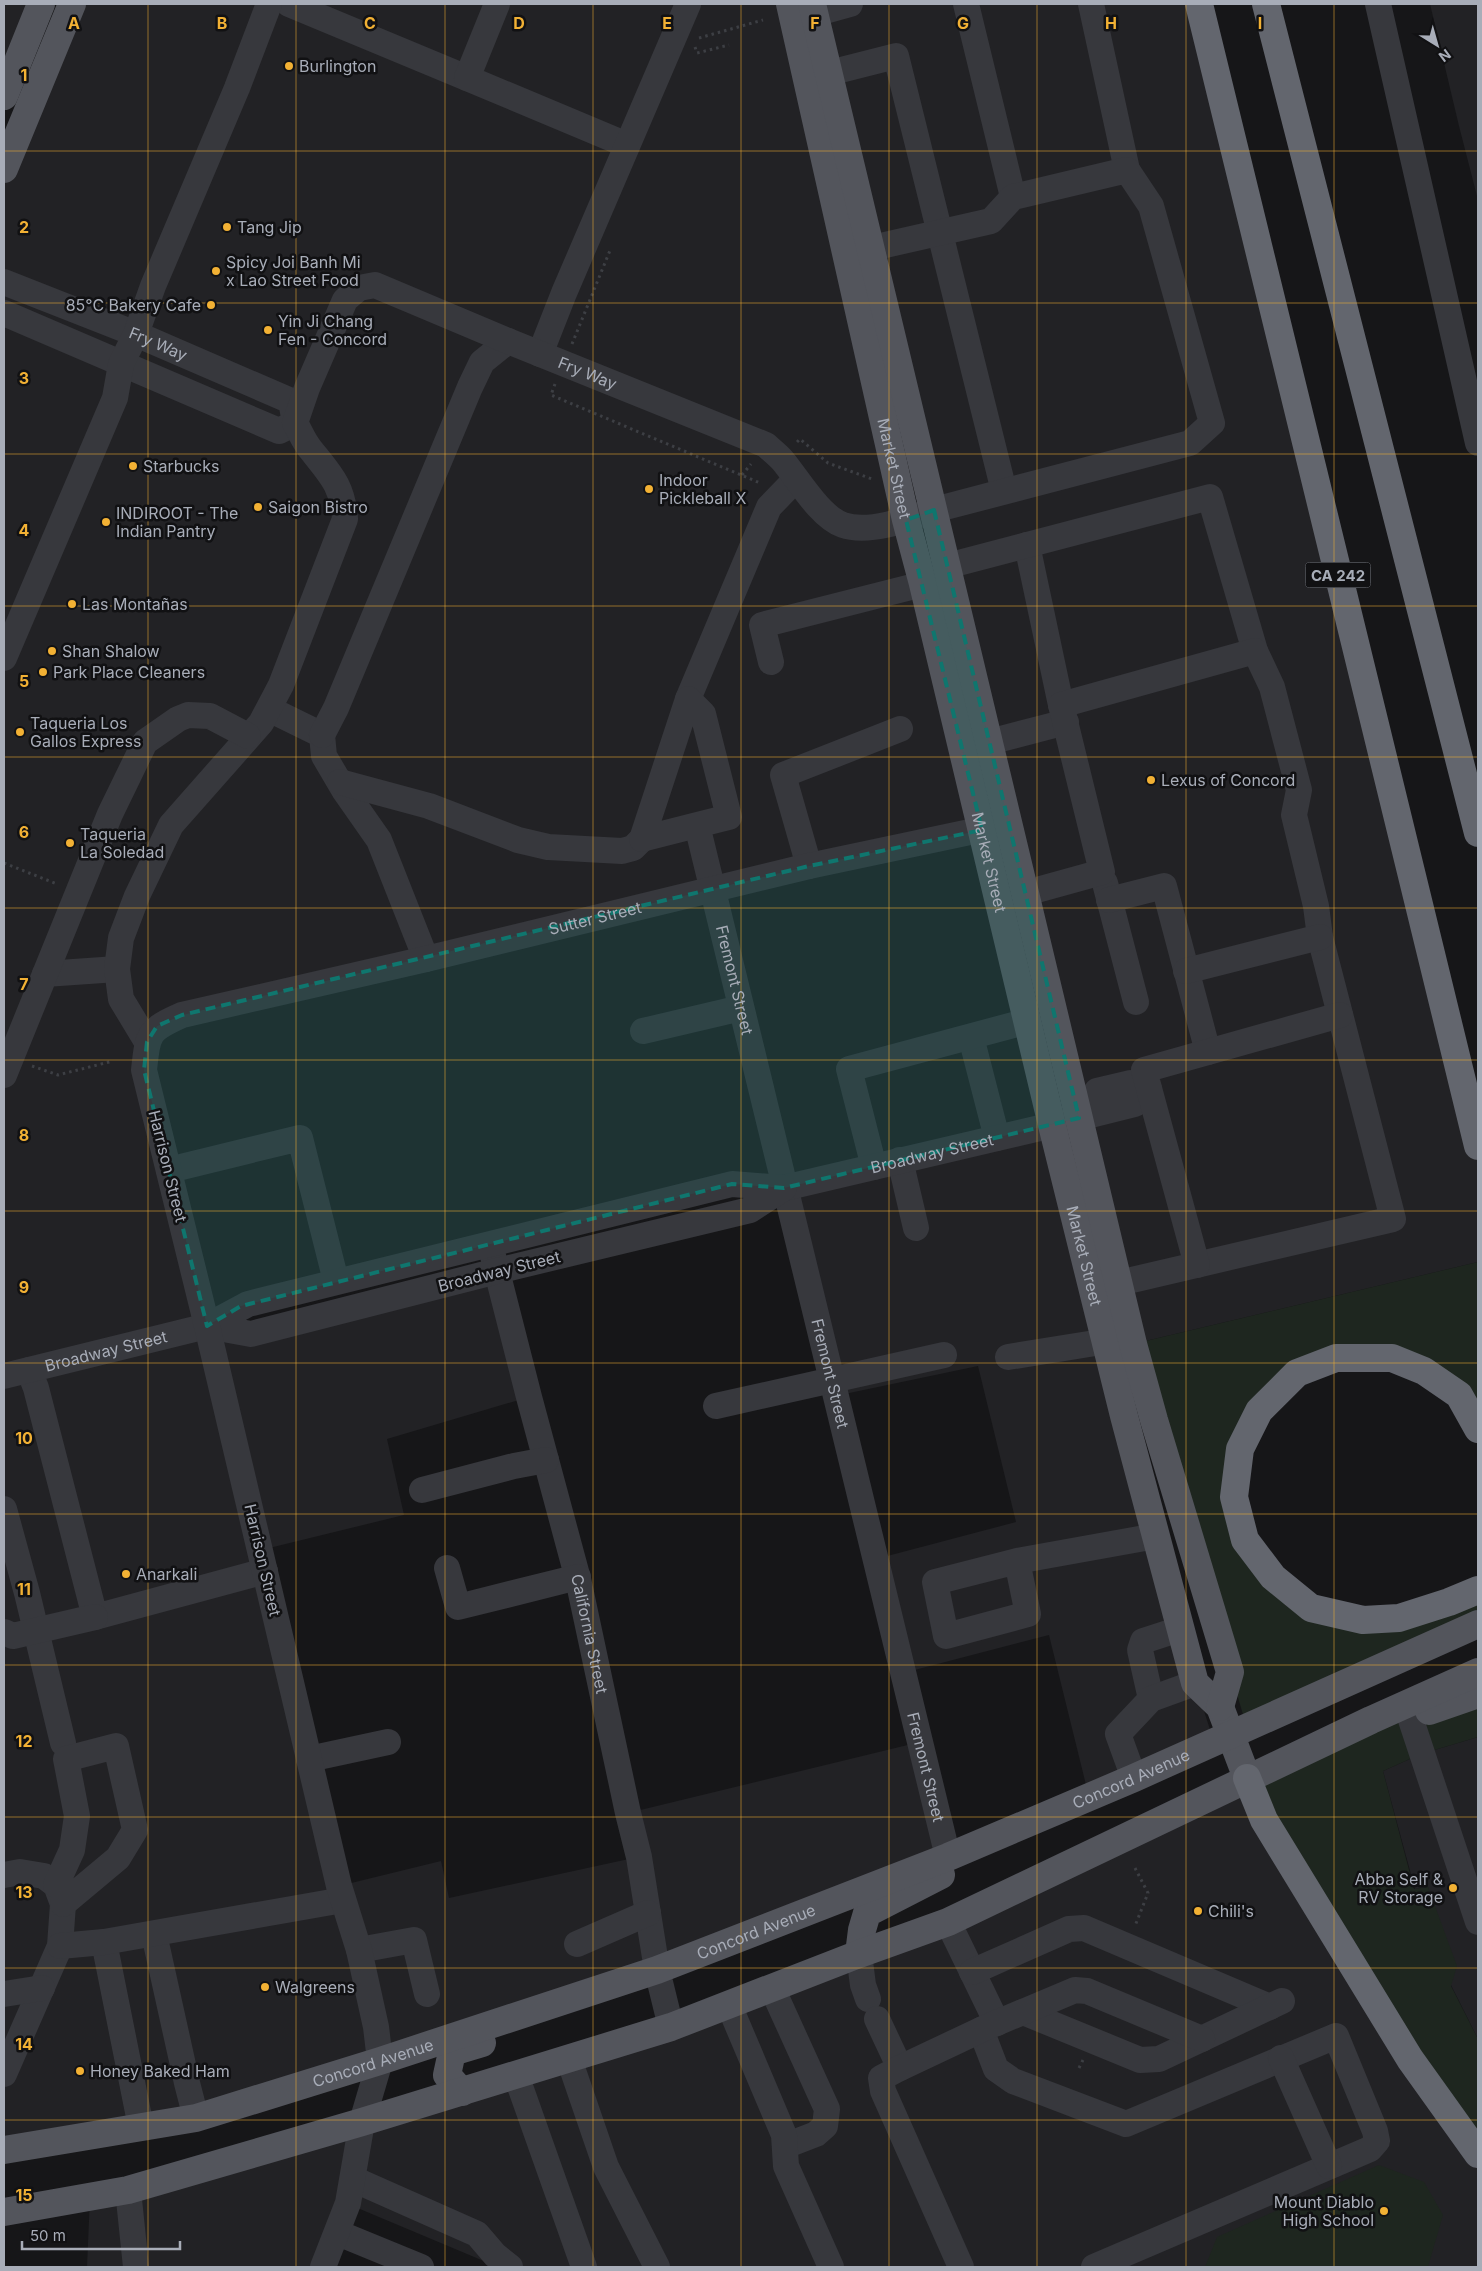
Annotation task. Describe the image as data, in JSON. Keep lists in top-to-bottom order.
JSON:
{
  "streets": {
    "highway": ["CA 242"],
    "main road": ["Market Street", "Concord Avenue"],
    "street": [
      "Fry Way",
      "Sutter Street",
      "Fremont Street",
      "Broadway Street",
      "Harrison Street",
      "California Street"
    ]
  },
  "crossings": [
    ["Fry Way", "Market Street"],
    ["Market Street", "Sutter Street"],
    ["Market Street", "Broadway Street"],
    ["Sutter Street", "Fremont Street"],
    ["Sutter Street", "Harrison Street"],
    ["Fremont Street", "Broadway Street"],
    ["Fremont Street", "Concord Avenue"],
    ["Broadway Street", "Harrison Street"],
    ["Broadway Street", "California Street"],
    ["Harrison Street", "Concord Avenue"],
    ["California Street", "Concord Avenue"]
  ],
  "places": [
    "Burlington",
    "Tang Jip",
    "Spicy Joi Banh Mi x Lao Street Food",
    "85°C Bakery Cafe",
    "Yin Ji Chang Fen - Concord",
    "Starbucks",
    "Indoor Pickleball X",
    "Saigon Bistro",
    "INDIROOT - The Indian Pantry",
    "Las Montañas",
    "Shan Shalow",
    "Park Place Cleaners",
    "Taqueria Los Gallos Express",
    "Lexus of Concord",
    "Taqueria La Soledad",
    "Anarkali",
    "Abba Self & RV Storage",
    "Chili's",
    "Walgreens",
    "Honey Baked Ham",
    "Mount Diablo High School"
  ],
  "scale_bar": "50 m",
  "north": "bottom right",
  "grid": {
    "columns": [
      "A",
      "B",
      "C",
      "D",
      "E",
      "F",
      "G",
      "H",
      "I"
    ],
    "rows": [
      "1",
      "2",
      "3",
      "4",
      "5",
      "6",
      "7",
      "8",
      "9",
      "10",
      "11",
      "12",
      "13",
      "14",
      "15"
    ]
  }
}
